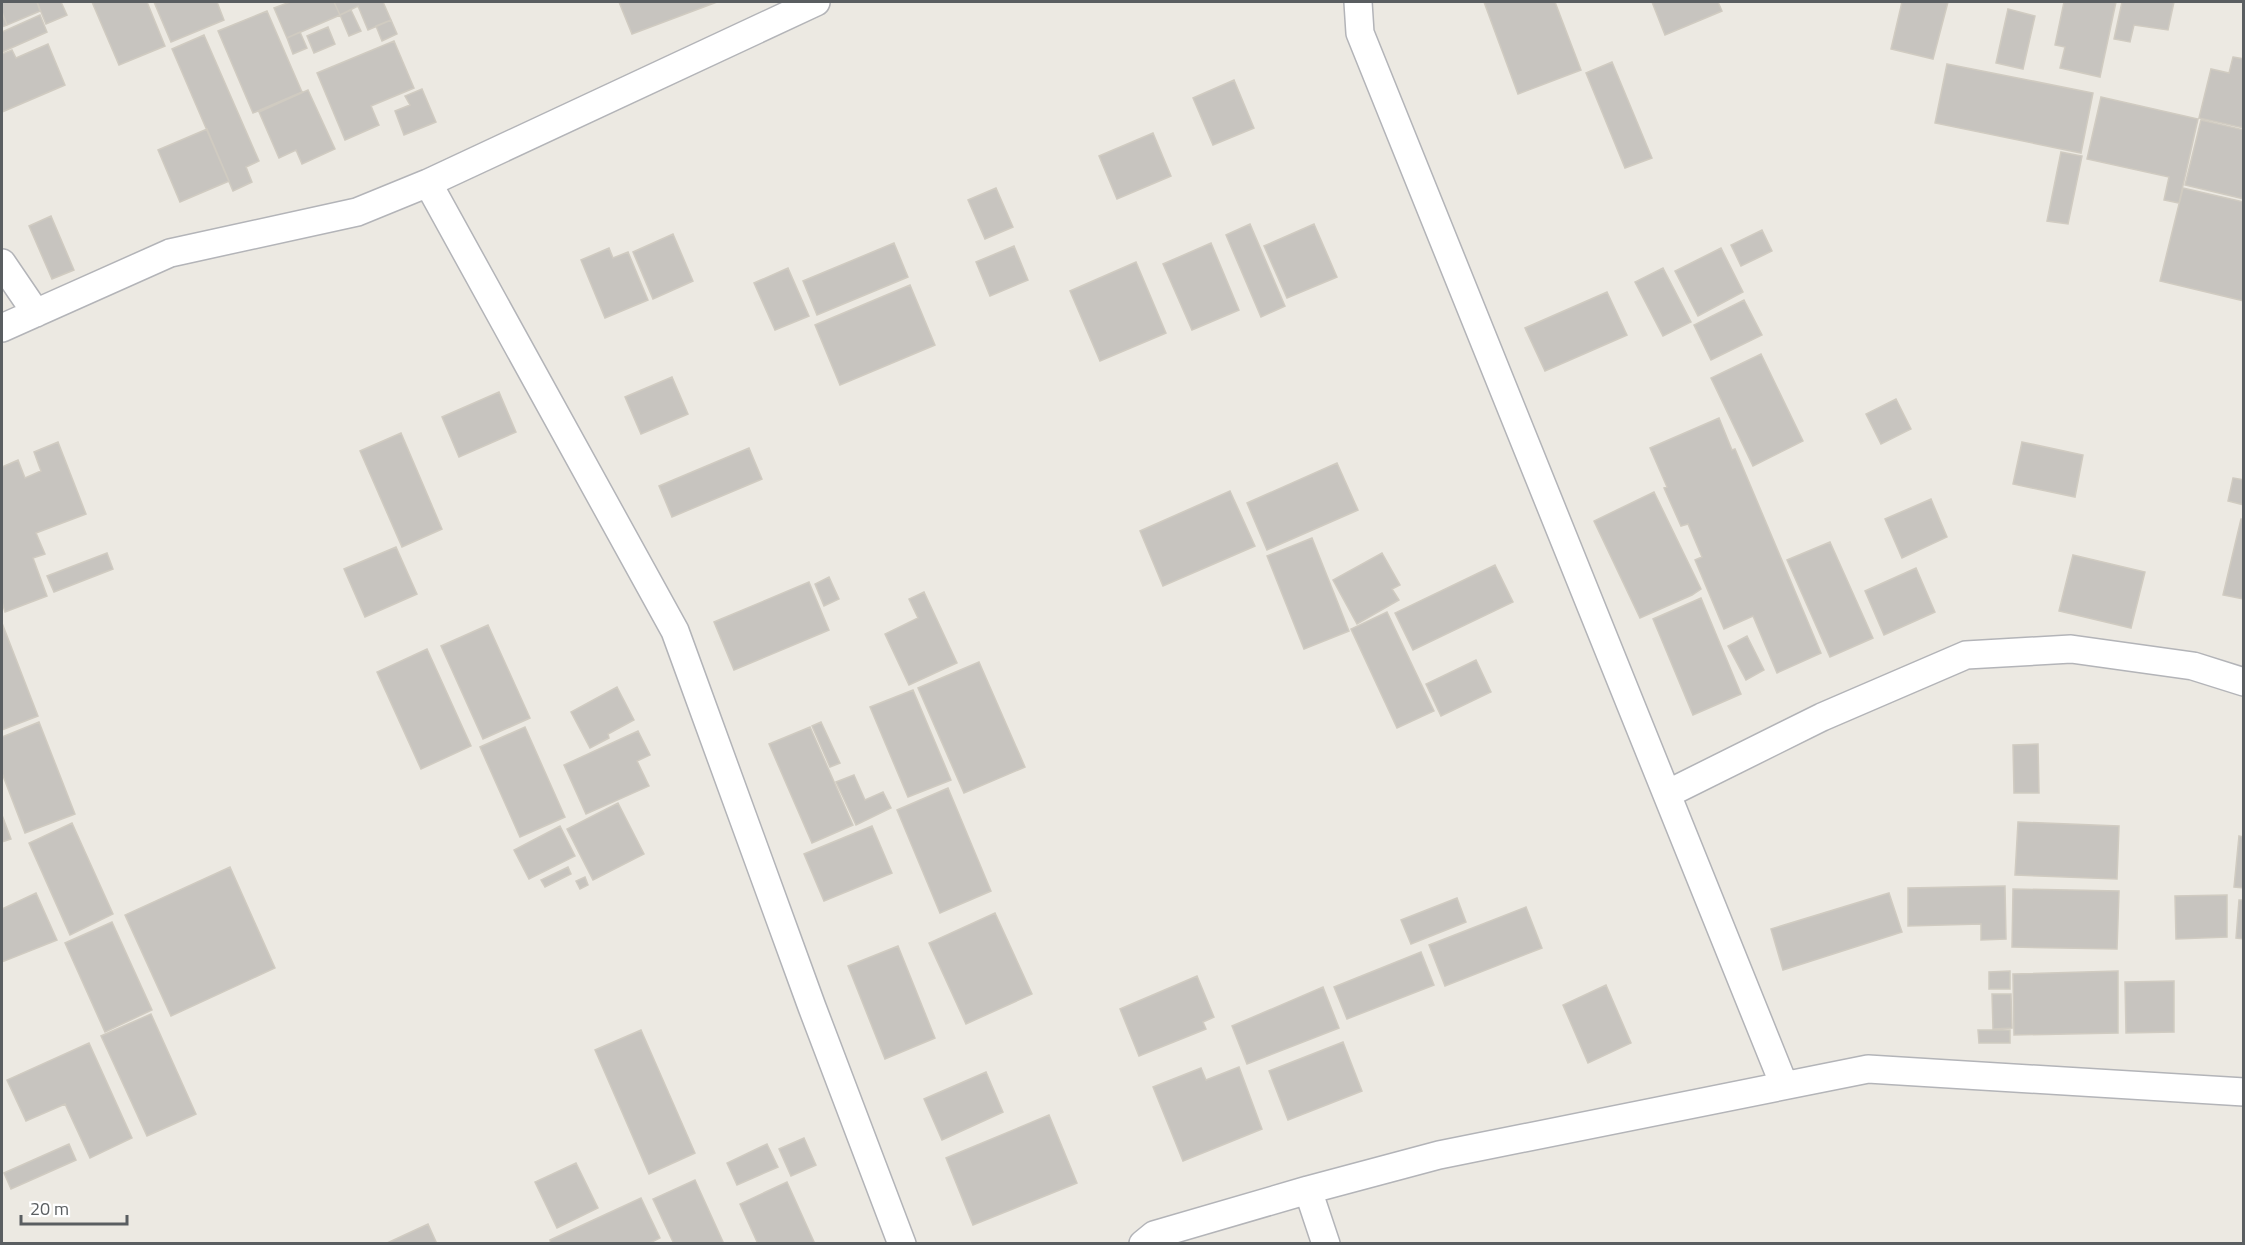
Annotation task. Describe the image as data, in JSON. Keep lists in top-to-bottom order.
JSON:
{
  "scale_bar": "20 m"
}
